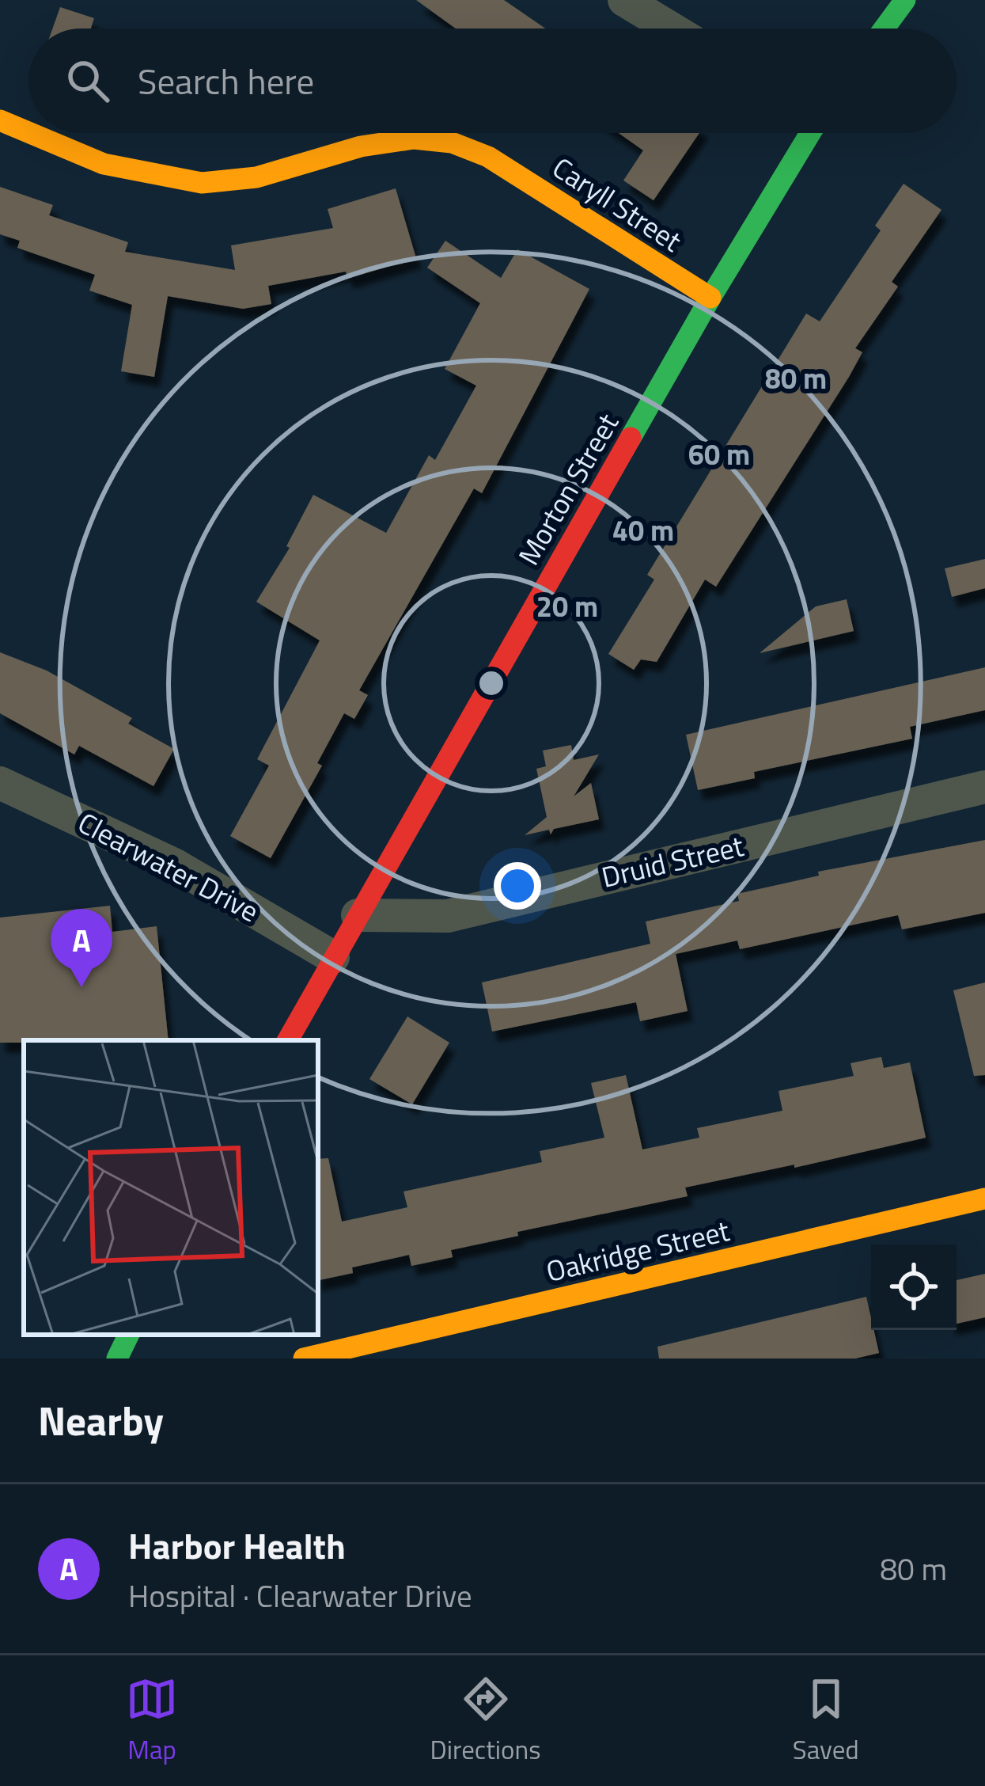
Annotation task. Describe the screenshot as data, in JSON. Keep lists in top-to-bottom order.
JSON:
{
  "streets": {
    "street": [
      "Caryll Street",
      "Morton Street",
      "Druid Street",
      "Clearwater Drive",
      "Oakridge Street"
    ]
  },
  "crossings": [
    ["Caryll Street", "Morton Street"],
    ["Morton Street", "Druid Street"],
    ["Morton Street", "Clearwater Drive"]
  ],
  "page": {
    "search": "Search here",
    "pins": "A",
    "heading": "Nearby",
    "list": [
      {
        "mark": "A",
        "name": "Harbor Health",
        "note": "Hospital · Clearwater Drive",
        "value": "80 m"
      }
    ],
    "nav": ["Map", "Directions", "Saved"]
  },
  "rings": [
    "80 m",
    "60 m",
    "40 m",
    "20 m"
  ]
}
